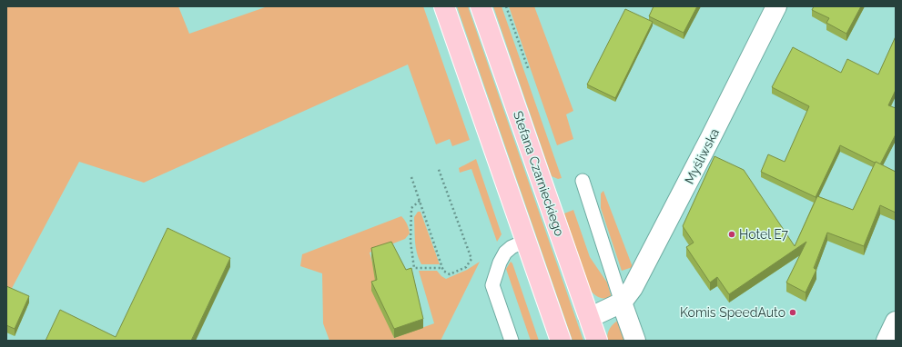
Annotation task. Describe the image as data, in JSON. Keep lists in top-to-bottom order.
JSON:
{
  "streets": {
    "main road": ["Stefana Czarnieckiego"],
    "street": ["Myśliwska"]
  },
  "places": ["Hotel E7", "Komis SpeedAuto"]
}
